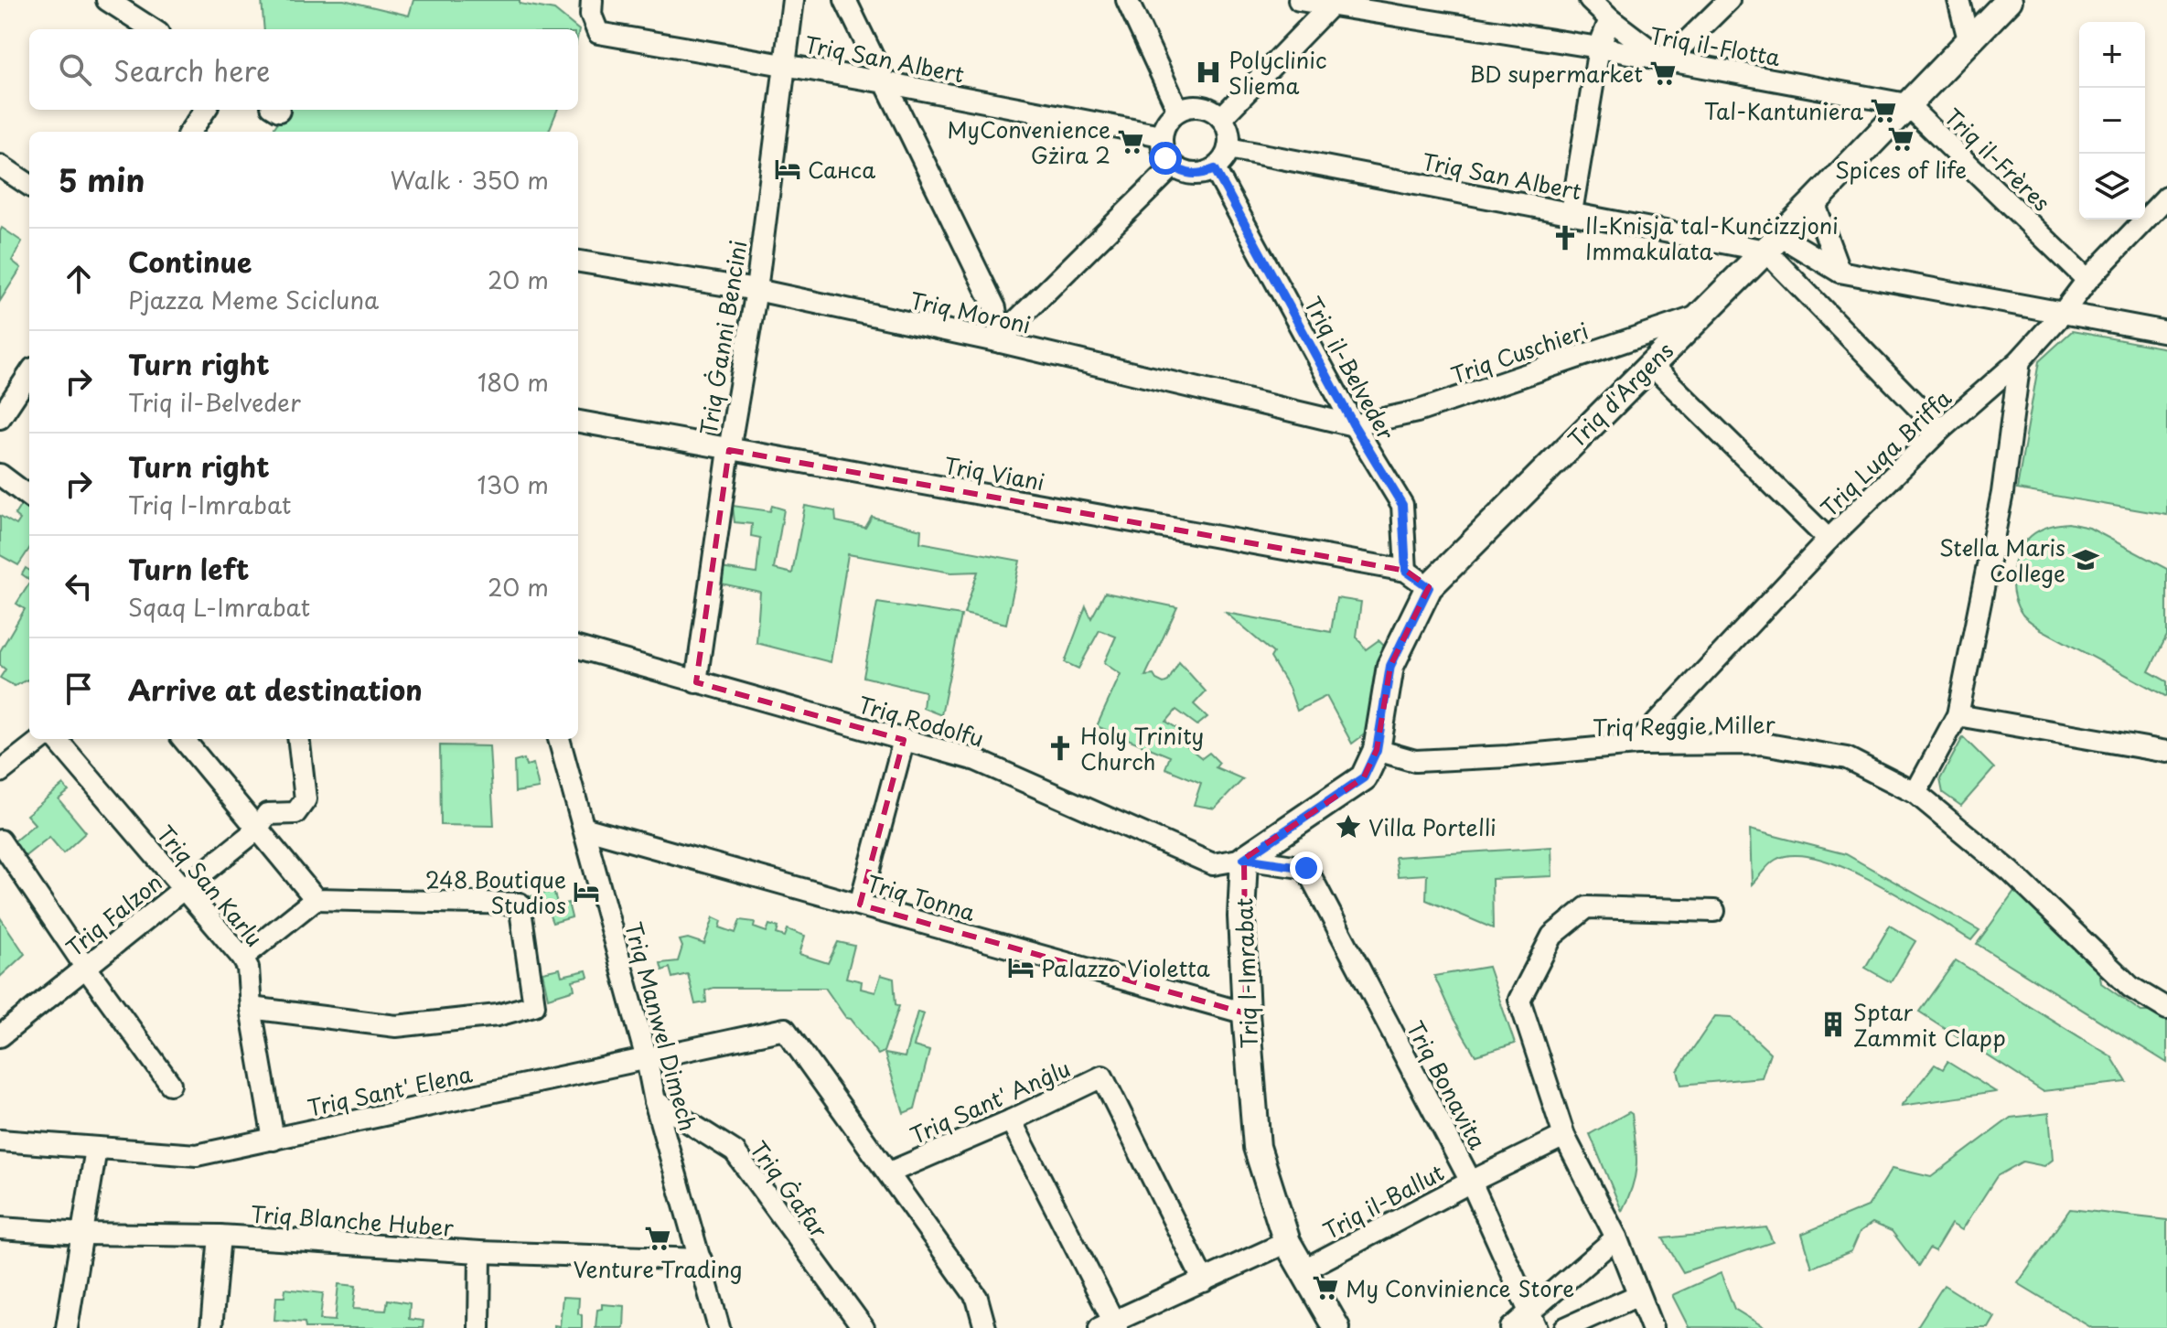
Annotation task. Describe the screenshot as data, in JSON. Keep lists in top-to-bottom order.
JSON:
{
  "streets": {
    "main road": ["Triq d'Argens", "Triq l-Imrabat"],
    "street": [
      "Triq il-Flotta",
      "Triq San Albert",
      "Triq il-Frères",
      "Triq Moroni",
      "Triq Ġanni Bencini",
      "Triq Cuschieri",
      "Triq il-Belveder",
      "Triq Luqa Briffa",
      "Triq Viani",
      "Triq Rodolfu",
      "Triq Reggie Miller",
      "Triq San Karlu",
      "Triq Tonna",
      "Triq Falzon",
      "Triq Manwel Dimech",
      "Triq Bonavita",
      "Triq Sant' Elena",
      "Triq Sant' Anġlu",
      "Triq Ġafar",
      "Triq il-Ballut",
      "Triq Blanche Huber"
    ]
  },
  "crossings": [
    ["Triq il-Flotta", "Triq il-Frères"],
    ["Triq il-Flotta", "Triq d'Argens"],
    ["Triq San Albert", "Triq Ġanni Bencini"],
    ["Triq San Albert", "Triq il-Belveder"],
    ["Triq San Albert", "Triq d'Argens"],
    ["Triq San Albert", "Triq Luqa Briffa"],
    ["Triq il-Frères", "Triq d'Argens"],
    ["Triq il-Frères", "Triq Luqa Briffa"],
    ["Triq Moroni", "Triq Ġanni Bencini"],
    ["Triq Moroni", "Triq Cuschieri"],
    ["Triq Moroni", "Triq il-Belveder"],
    ["Triq Ġanni Bencini", "Triq Viani"],
    ["Triq Ġanni Bencini", "Triq Rodolfu"],
    ["Triq Cuschieri", "Triq il-Belveder"],
    ["Triq Cuschieri", "Triq d'Argens"],
    ["Triq il-Belveder", "Triq Viani"],
    ["Triq Luqa Briffa", "Triq Reggie Miller"],
    ["Triq Rodolfu", "Triq l-Imrabat"],
    ["Triq Rodolfu", "Triq Bonavita"],
    ["Triq San Karlu", "Triq Falzon"],
    ["Triq San Karlu", "Triq Sant' Elena"],
    ["Triq Tonna", "Triq l-Imrabat"],
    ["Triq Tonna", "Triq Manwel Dimech"],
    ["Triq l-Imrabat", "Triq il-Ballut"],
    ["Triq Manwel Dimech", "Triq Sant' Elena"],
    ["Triq Manwel Dimech", "Triq Ġafar"],
    ["Triq Manwel Dimech", "Triq Blanche Huber"],
    ["Triq Bonavita", "Triq il-Ballut"],
    ["Triq Sant' Elena", "Triq Sant' Anġlu"]
  ],
  "places": {
    "hospital": ["Polyclinic Sliema"],
    "supermarket": [
      "BD supermarket",
      "Tal-Kantuniera",
      "Spices of life",
      "MyConvenience Gżira 2",
      "Venture Trading",
      "My Convinience Store"
    ],
    "hotel": ["Санса", "248 Boutique Studios", "Palazzo Violetta"],
    "church": ["Il-Knisja tal-Kunċizzjoni Immakulata", "Holy Trinity Church"],
    "school or university": ["Stella Maris College"],
    "place": ["Villa Portelli"],
    "building": ["Sptar Zammit Clapp"]
  },
  "page": {
    "map_buttons": ["+", "−"],
    "search": "Search here",
    "heading": ["5 min", "Walk · 350 m"],
    "list": [
      ["Continue", "Pjazza Meme Scicluna", "20 m"],
      ["Turn right", "Triq il-Belveder", "180 m"],
      ["Turn right", "Triq l-Imrabat", "130 m"],
      ["Turn left", "Sqaq L-Imrabat", "20 m"],
      "Arrive at destination"
    ]
  }
}
